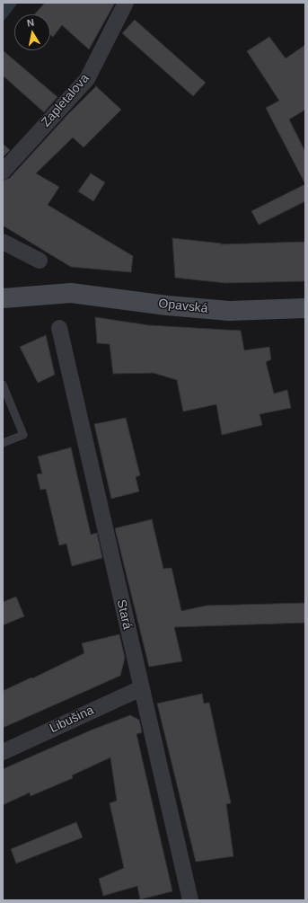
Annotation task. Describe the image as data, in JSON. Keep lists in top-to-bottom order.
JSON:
{
  "streets": {
    "main road": ["Opavská"],
    "street": ["Zapletalova", "Stará", "Libušina"]
  },
  "crossings": [
    ["Stará", "Libušina"]
  ],
  "north": "top"
}
